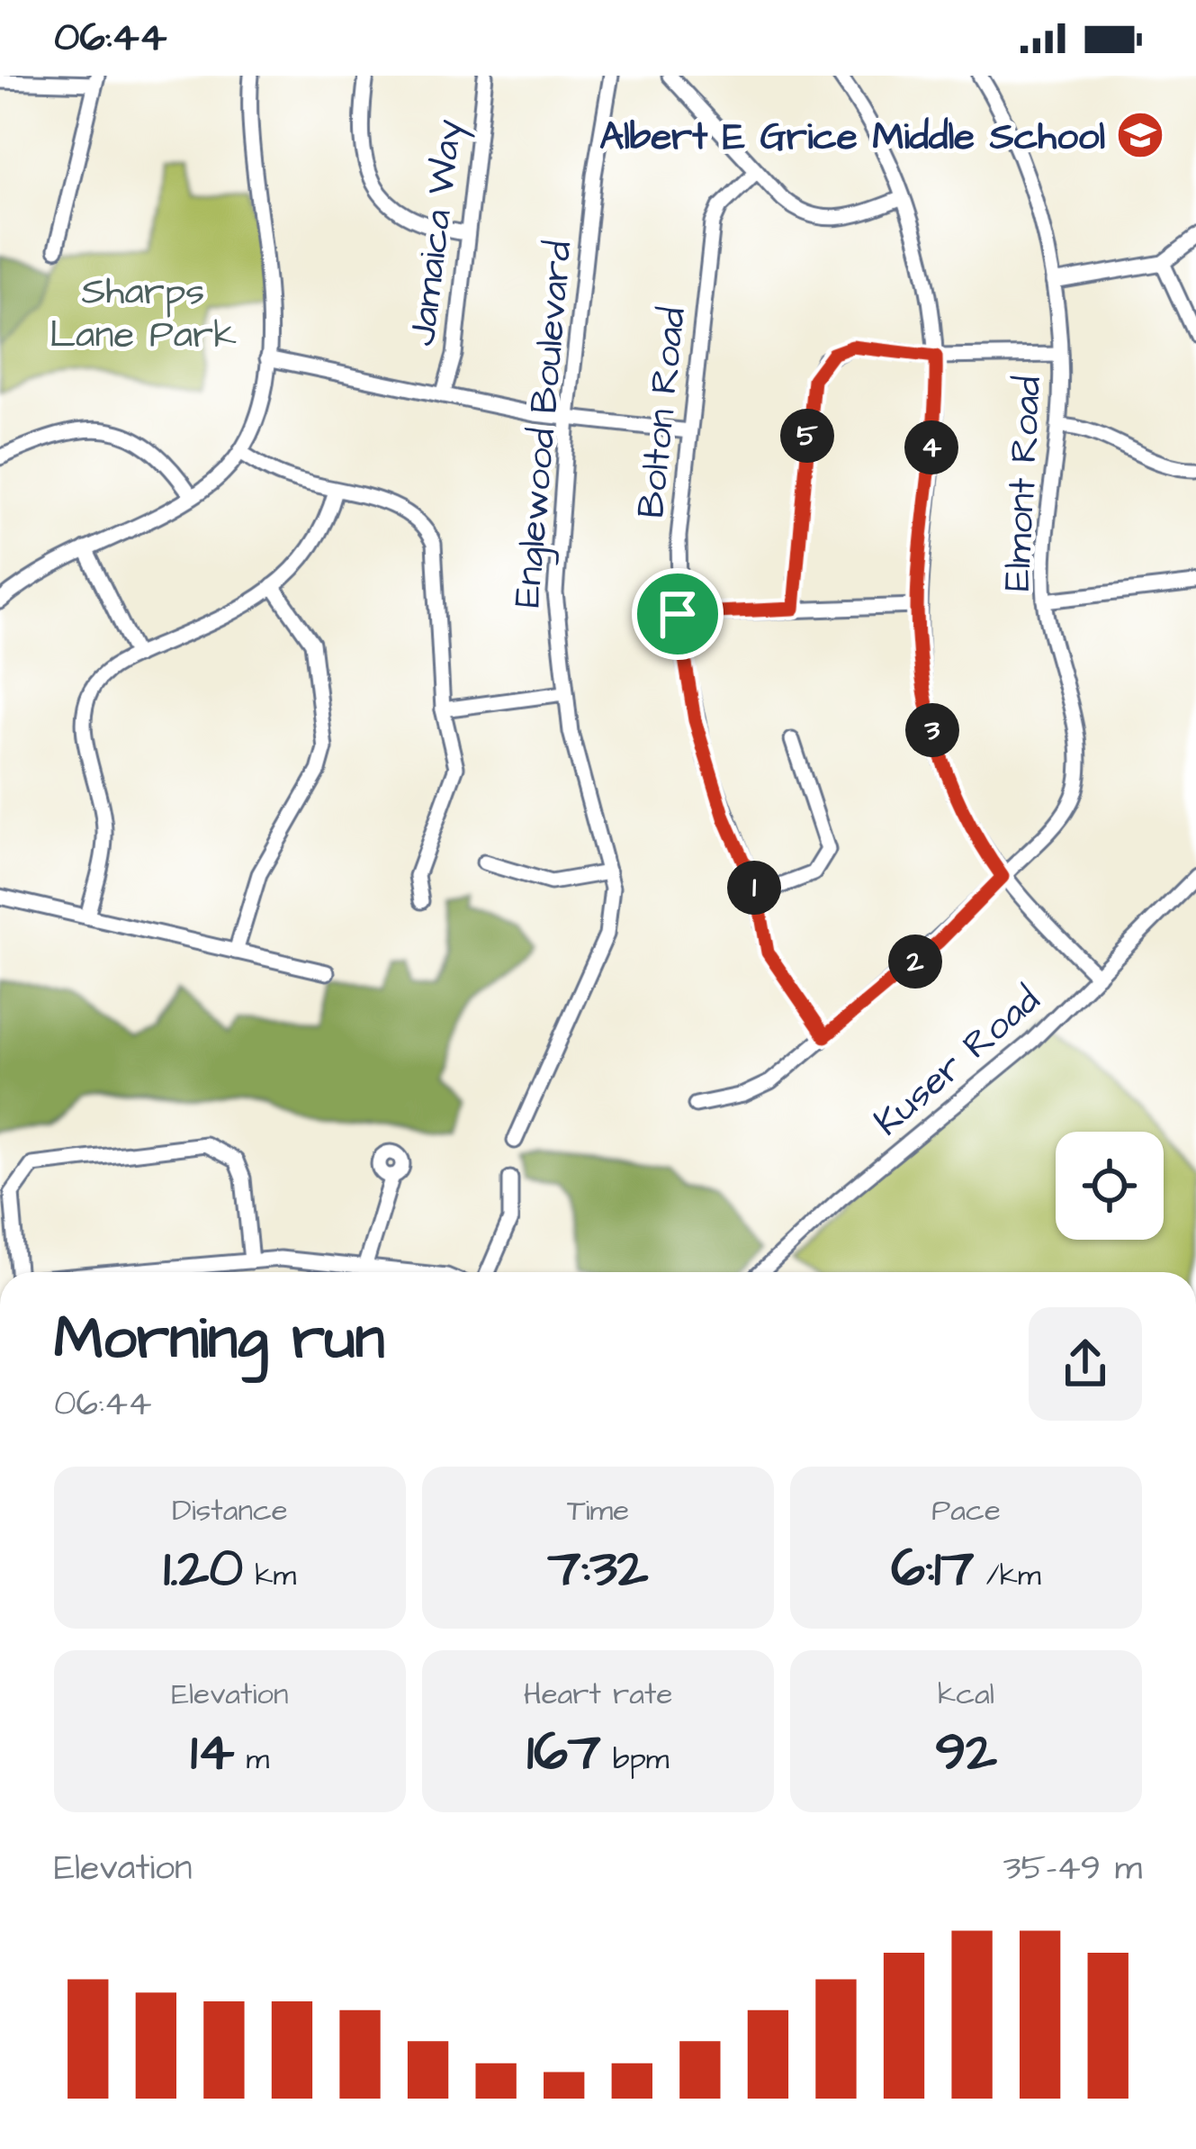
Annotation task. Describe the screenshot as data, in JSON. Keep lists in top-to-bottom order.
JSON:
{
  "streets": {
    "street": [
      "Jamaica Way",
      "Bolton Road",
      "Englewood Boulevard",
      "Elmont Road",
      "Kuser Road"
    ]
  },
  "crossings": [
    ["Bolton Road", "Elmont Road"]
  ],
  "parks": ["Sharps Lane Park"],
  "places": {
    "school or university": ["Albert E Grice Middle School"]
  },
  "page": {
    "status": "06:44",
    "pins": [
      "5",
      "4",
      "3",
      "1",
      "2"
    ],
    "heading": ["Morning run", "06:44"],
    "stats": [
      ["Distance", "1.20 km"],
      ["Time", "7:32"],
      ["Pace", "6:17 /km"],
      ["Elevation", "14 m"],
      ["Heart rate", "167 bpm"],
      ["kcal", "92"]
    ],
    "chart": ["Elevation", "35–49 m"]
  }
}
